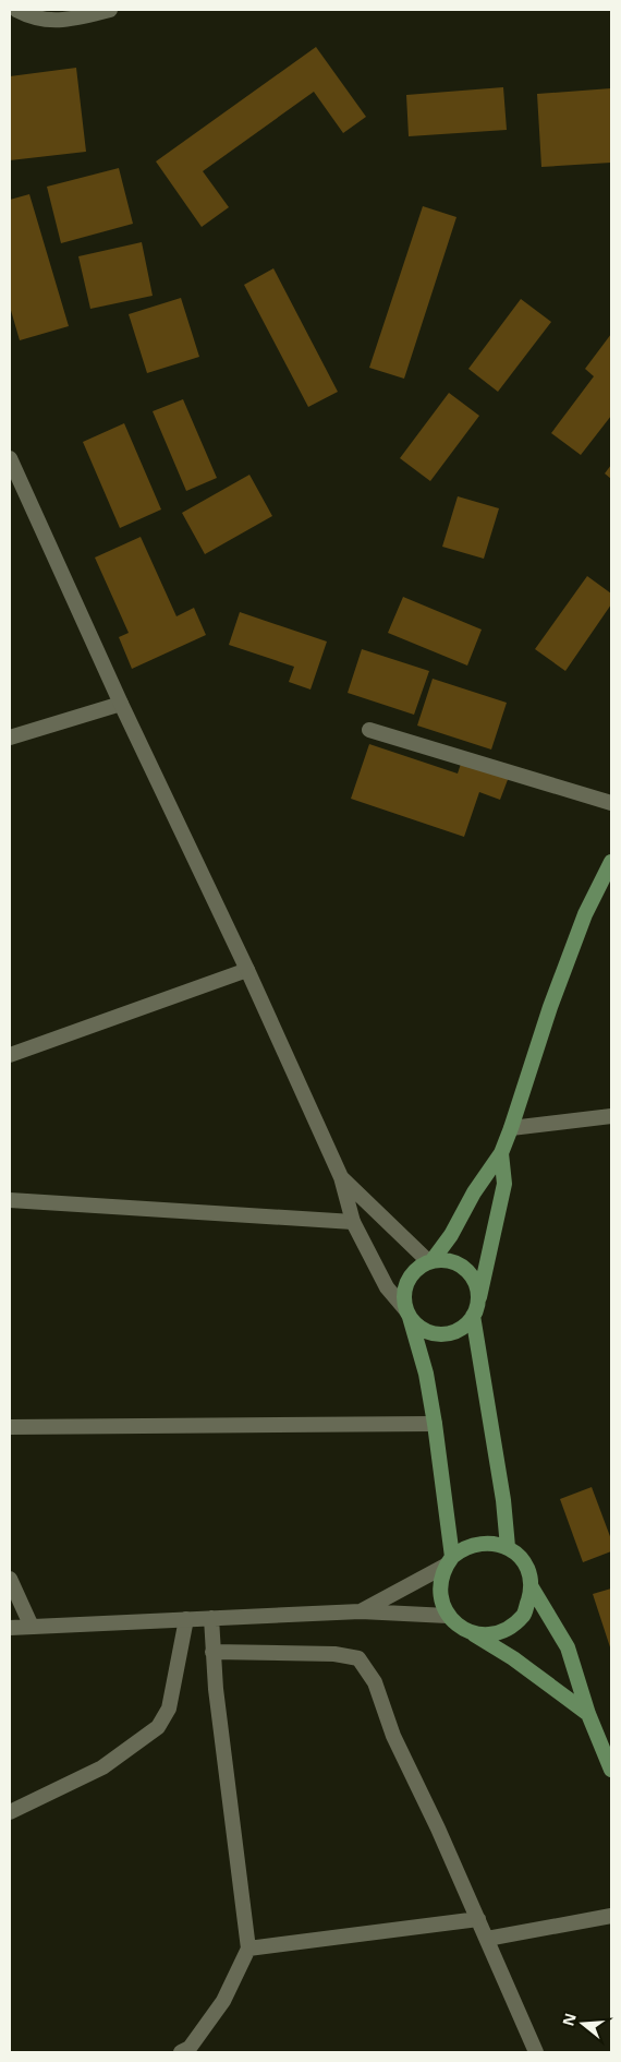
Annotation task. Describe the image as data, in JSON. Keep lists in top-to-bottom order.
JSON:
{
  "north": "left"
}
